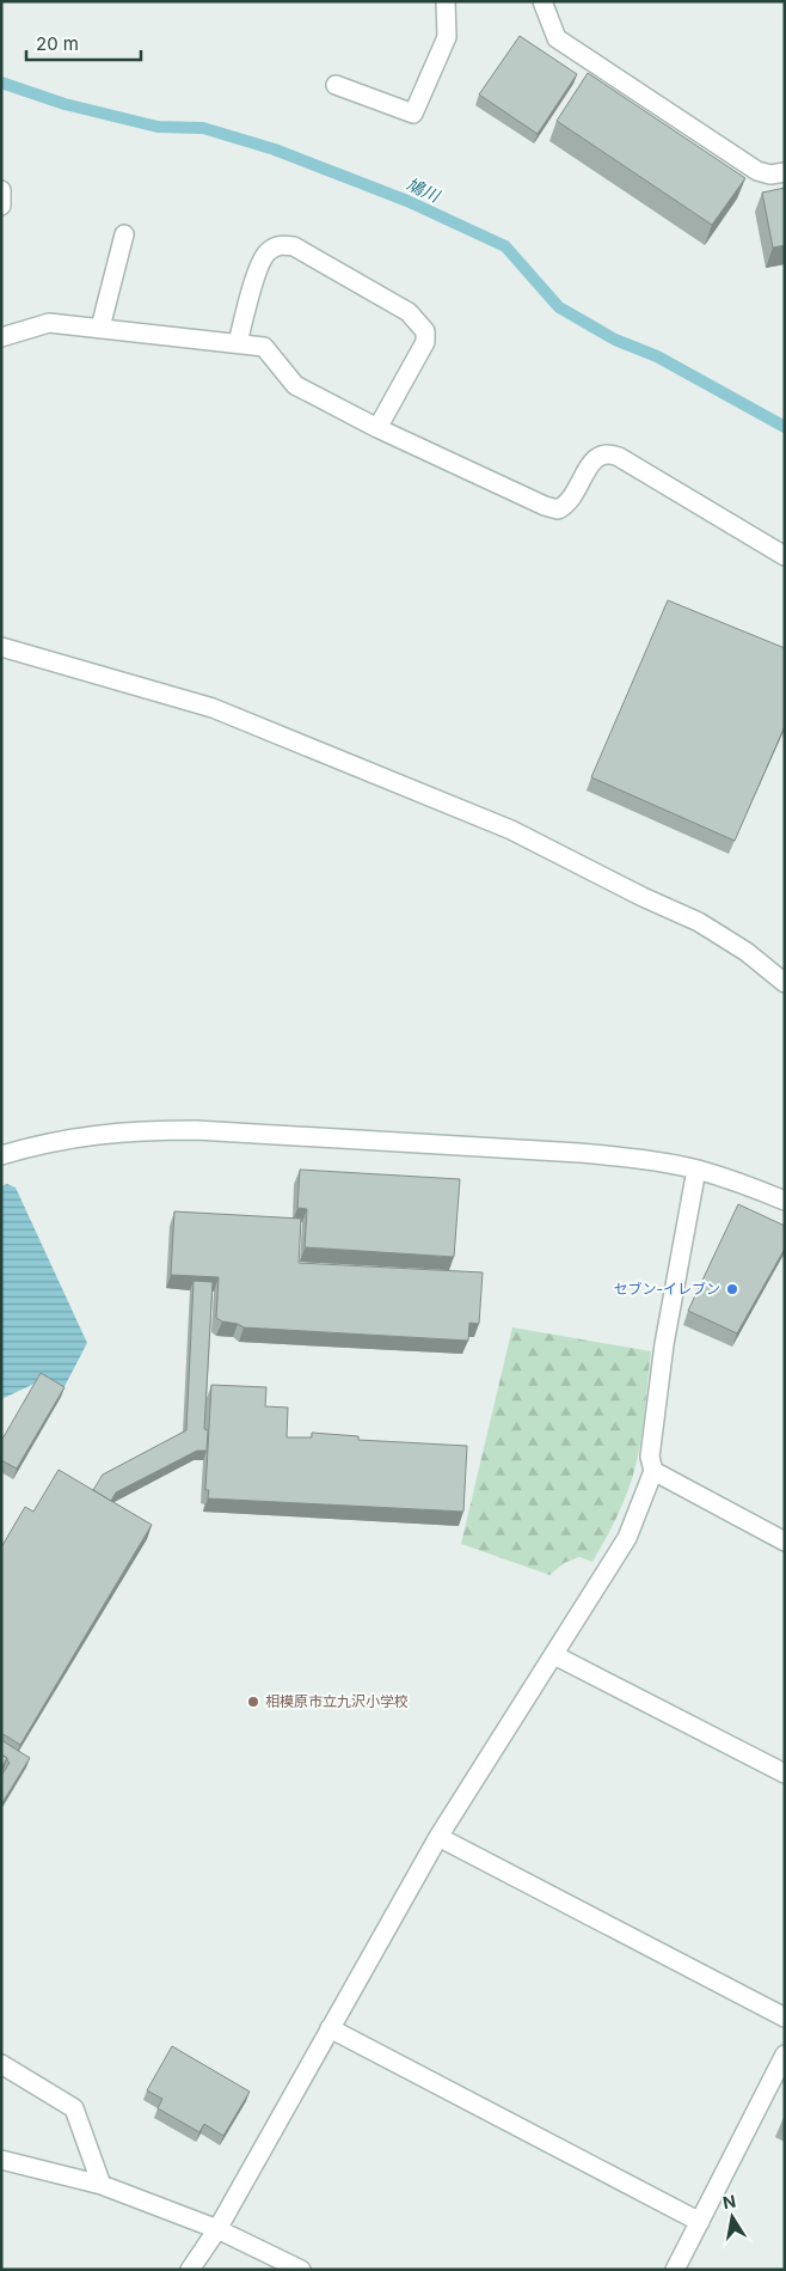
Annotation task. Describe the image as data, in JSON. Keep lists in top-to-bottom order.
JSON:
{
  "water": ["鳩川"],
  "places": ["セブン-イレブン", "相模原市立九沢小学校"],
  "scale_bar": "20 m",
  "north": "top"
}
